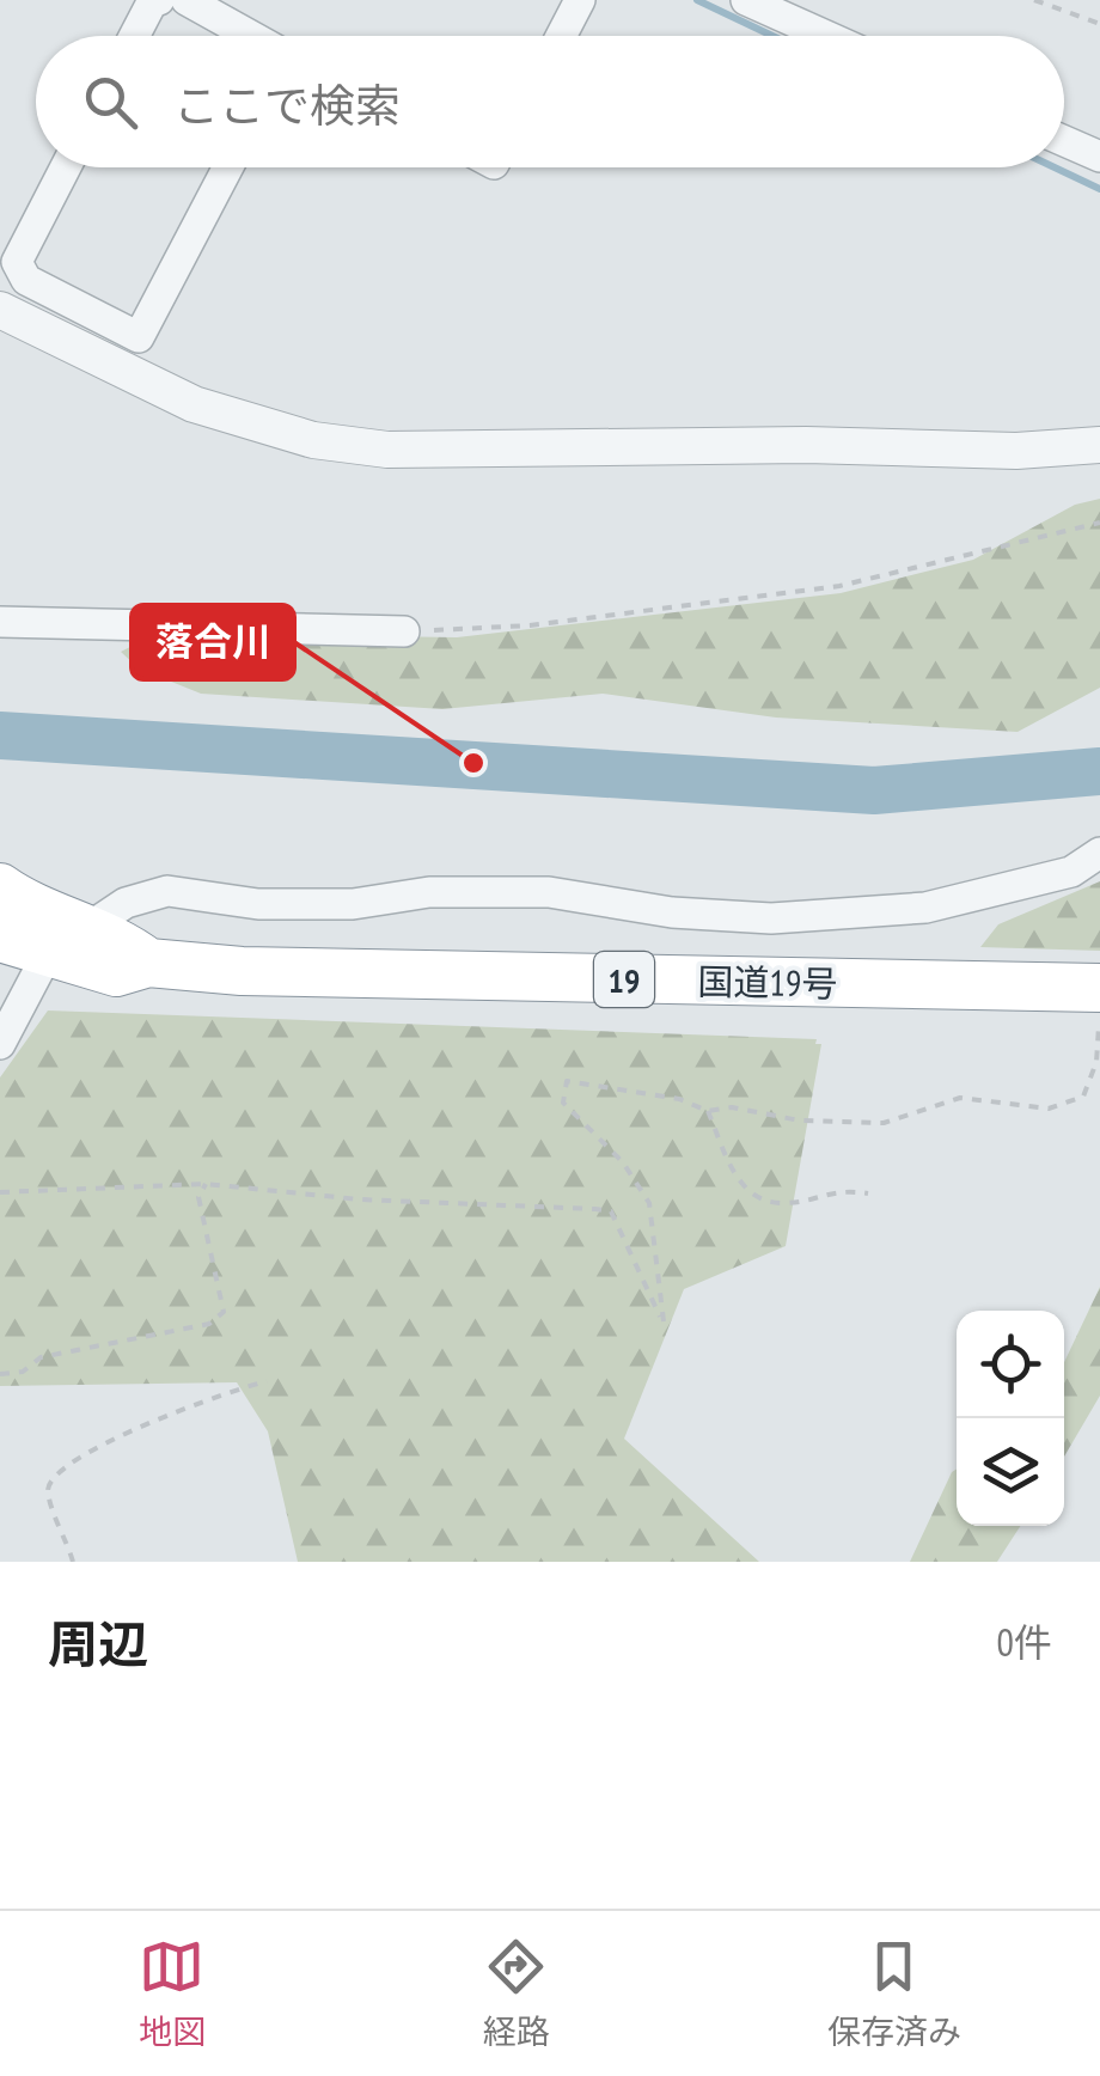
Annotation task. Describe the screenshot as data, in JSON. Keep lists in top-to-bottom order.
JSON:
{
  "streets": {
    "highway": ["19", "国道19号"]
  },
  "places": ["落合川"],
  "page": {
    "search": "ここで検索",
    "heading": ["周辺", "0件"],
    "nav": ["地図", "経路", "保存済み"]
  }
}
